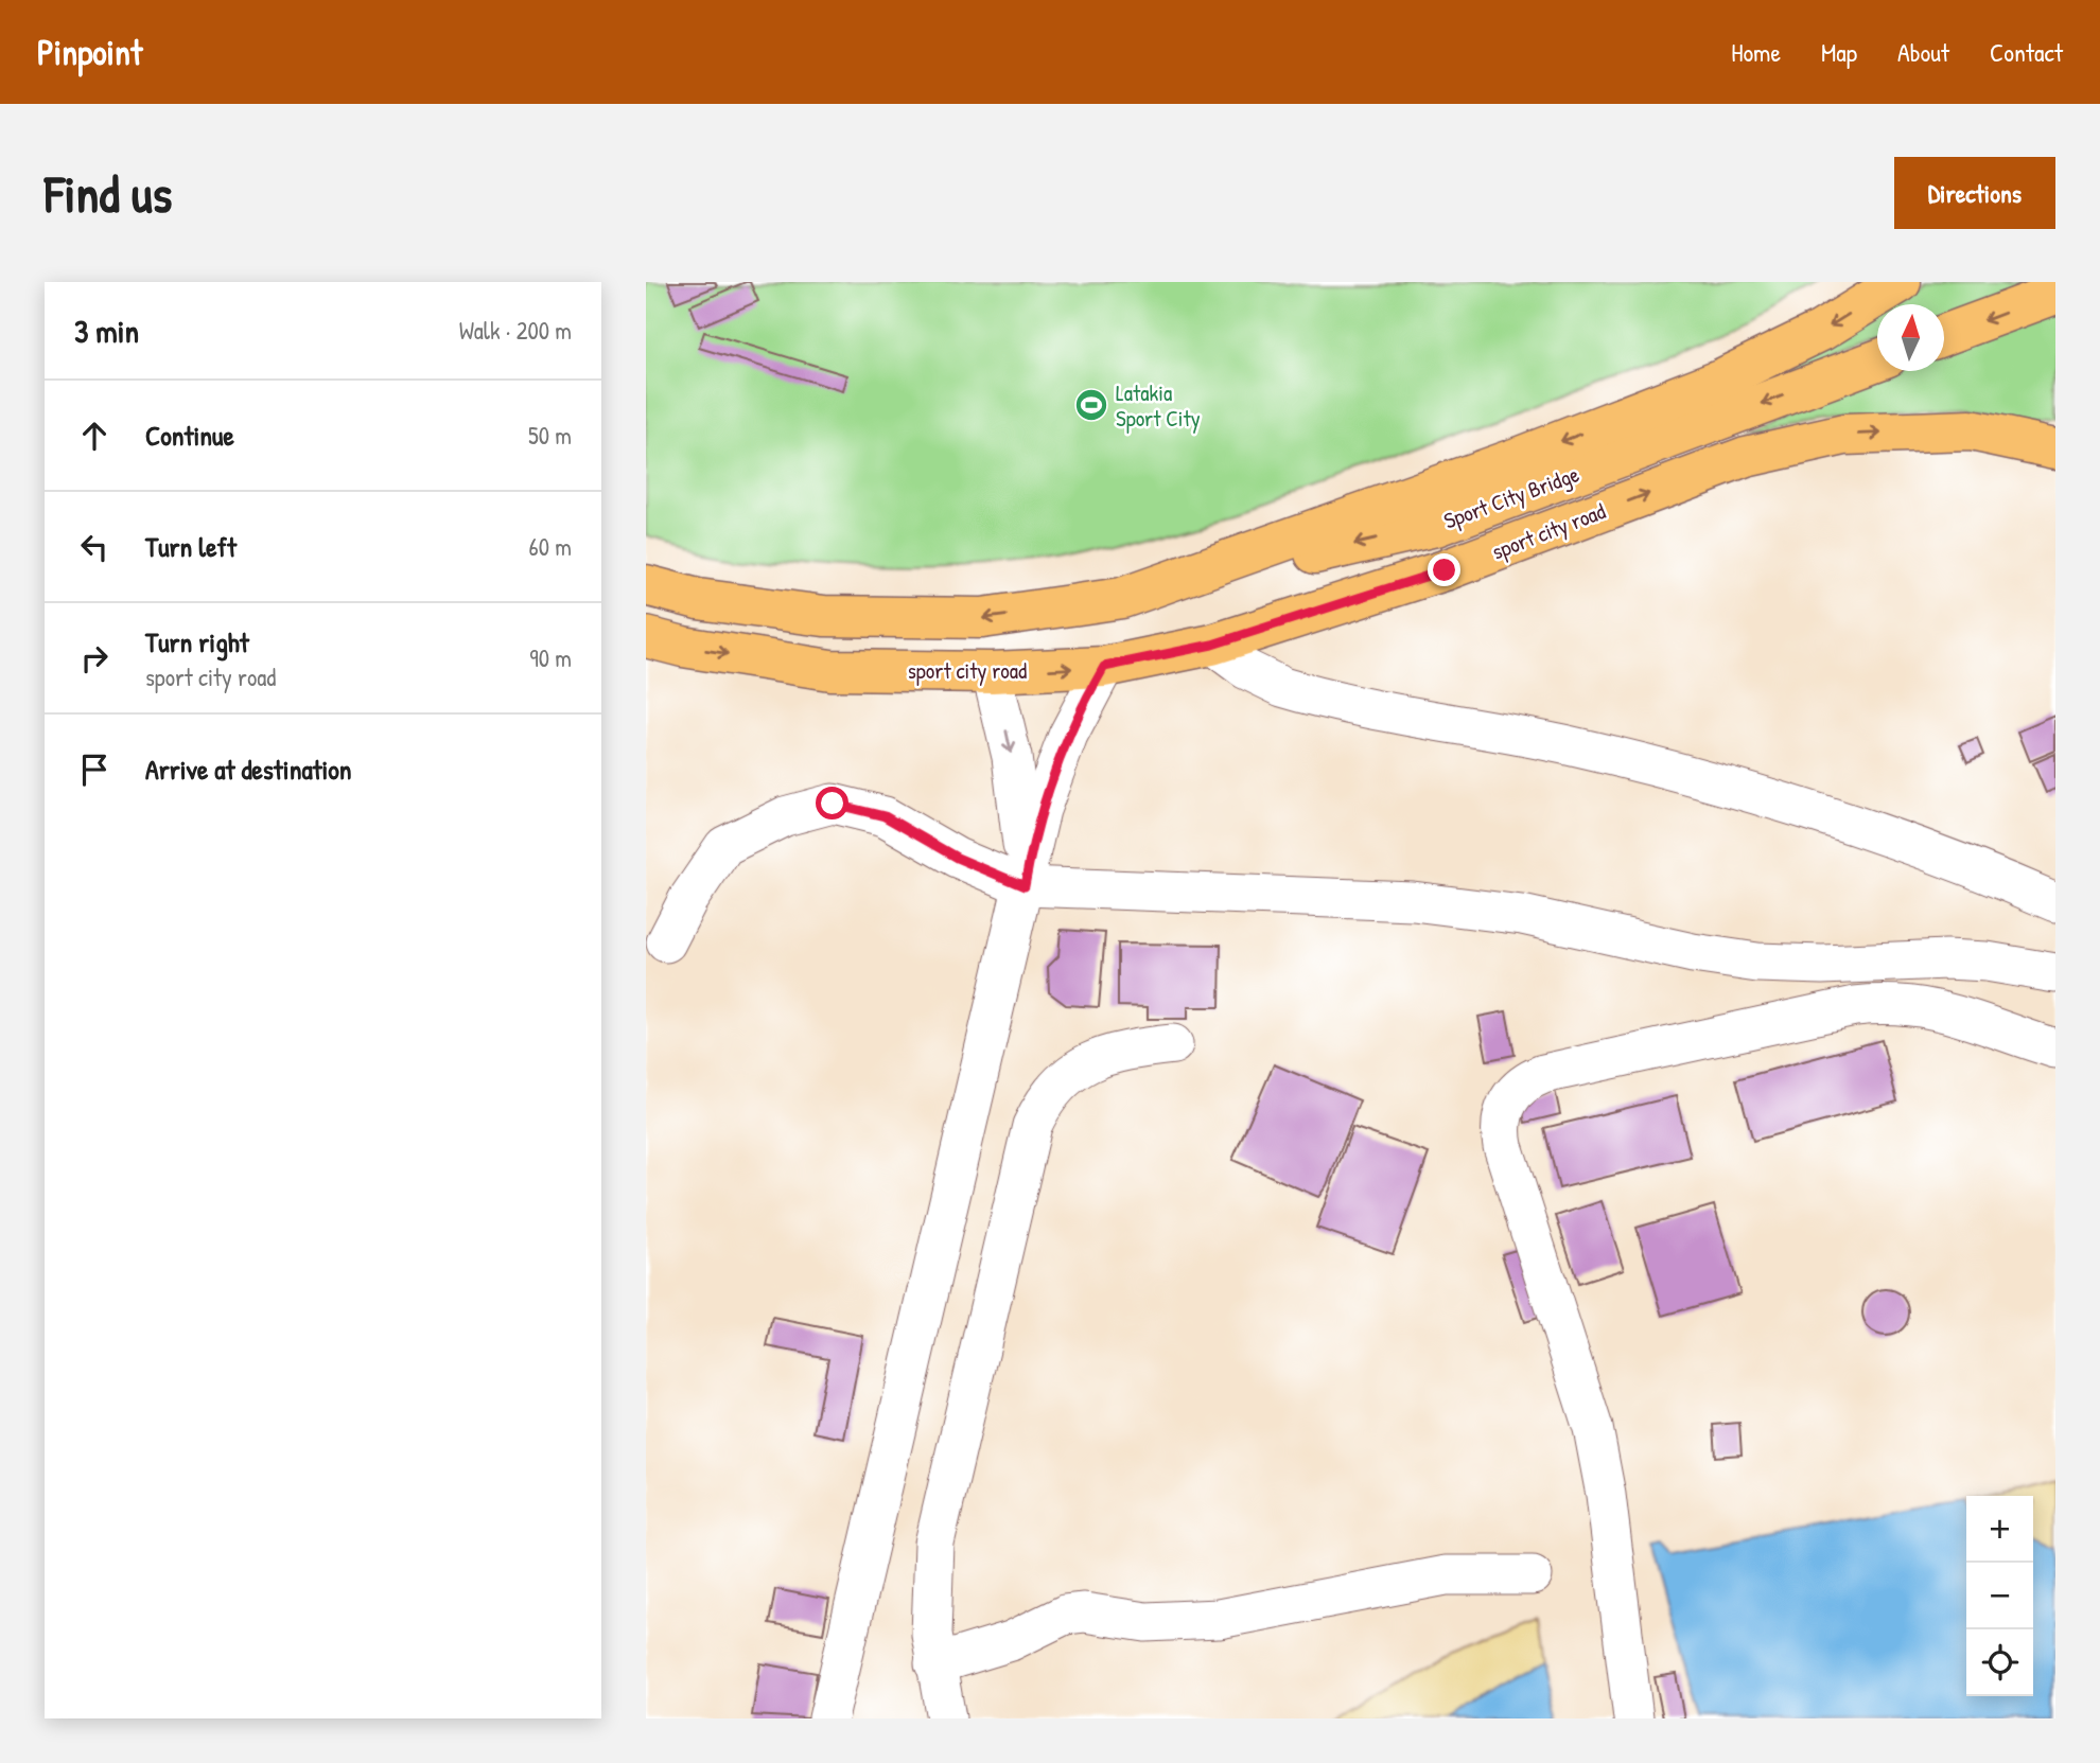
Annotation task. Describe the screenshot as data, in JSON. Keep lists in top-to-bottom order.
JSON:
{
  "streets": {
    "main road": ["Sport City Bridge", "sport city road"]
  },
  "places": {
    "sports": ["Latakia Sport City"]
  },
  "north": "top",
  "page": {
    "header": "Pinpoint",
    "nav": [
      "Home",
      "Map",
      "About",
      "Contact"
    ],
    "buttons": "Directions",
    "title": "Find us",
    "heading": ["3 min", "Walk · 200 m"],
    "list": [
      ["Continue", "50 m"],
      ["Turn left", "60 m"],
      ["Turn right", "sport city road", "90 m"],
      "Arrive at destination"
    ],
    "map_buttons": ["+", "−"]
  }
}
